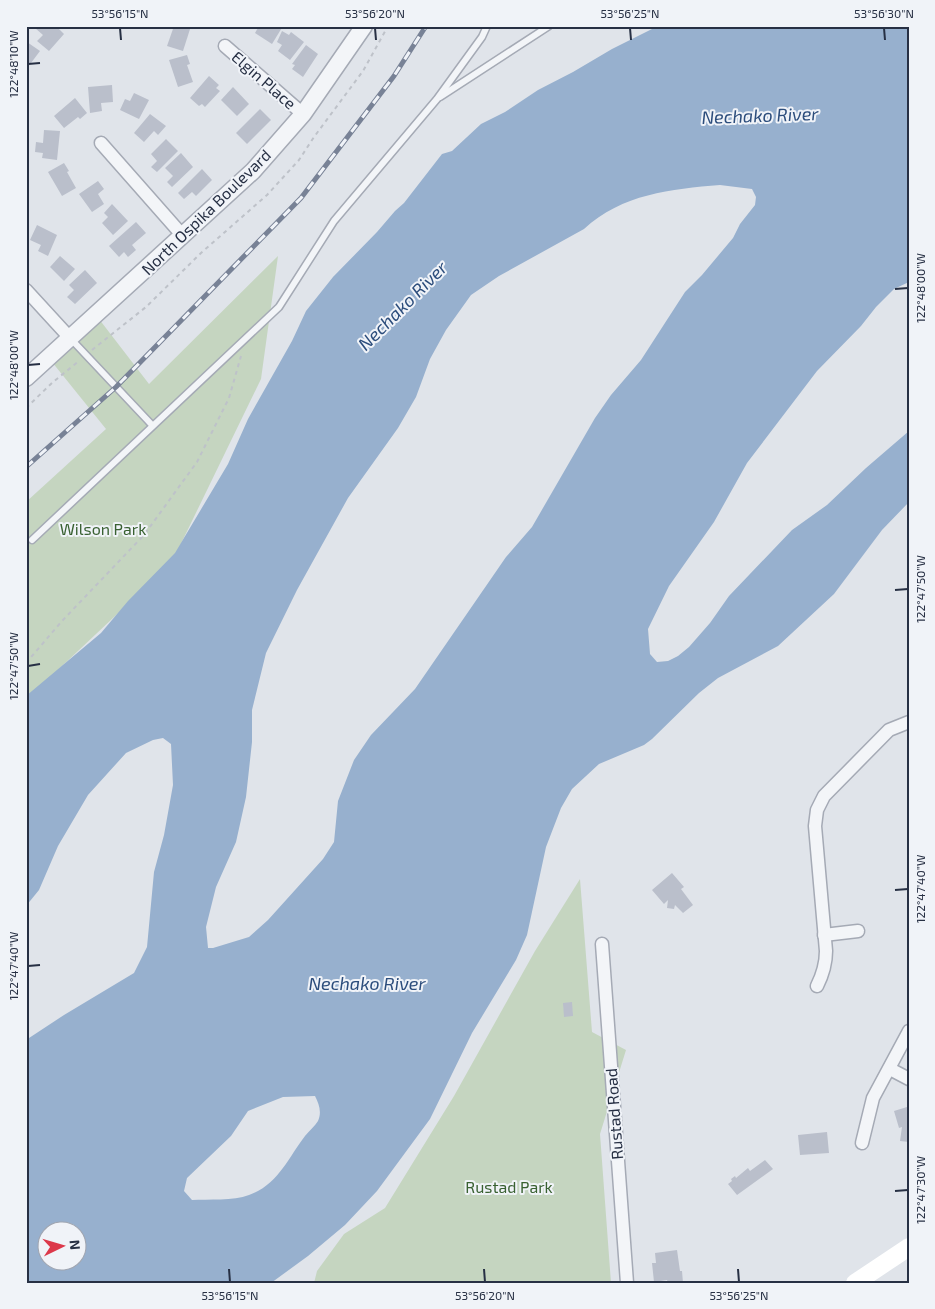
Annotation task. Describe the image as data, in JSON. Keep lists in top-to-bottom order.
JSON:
{
  "streets": {
    "street": ["Elgin Place", "North Ospika Boulevard", "Rustad Road"]
  },
  "crossings": [
    ["Elgin Place", "North Ospika Boulevard"]
  ],
  "water": ["Nechako River"],
  "parks": ["Wilson Park", "Rustad Park"],
  "north": "right",
  "coordinates": [
    "53°56'15\"N",
    "53°56'20\"N",
    "53°56'25\"N",
    "53°56'30\"N",
    "122°48'10\"W",
    "122°48'00\"W",
    "122°47'50\"W",
    "122°47'40\"W",
    "122°47'30\"W"
  ]
}
